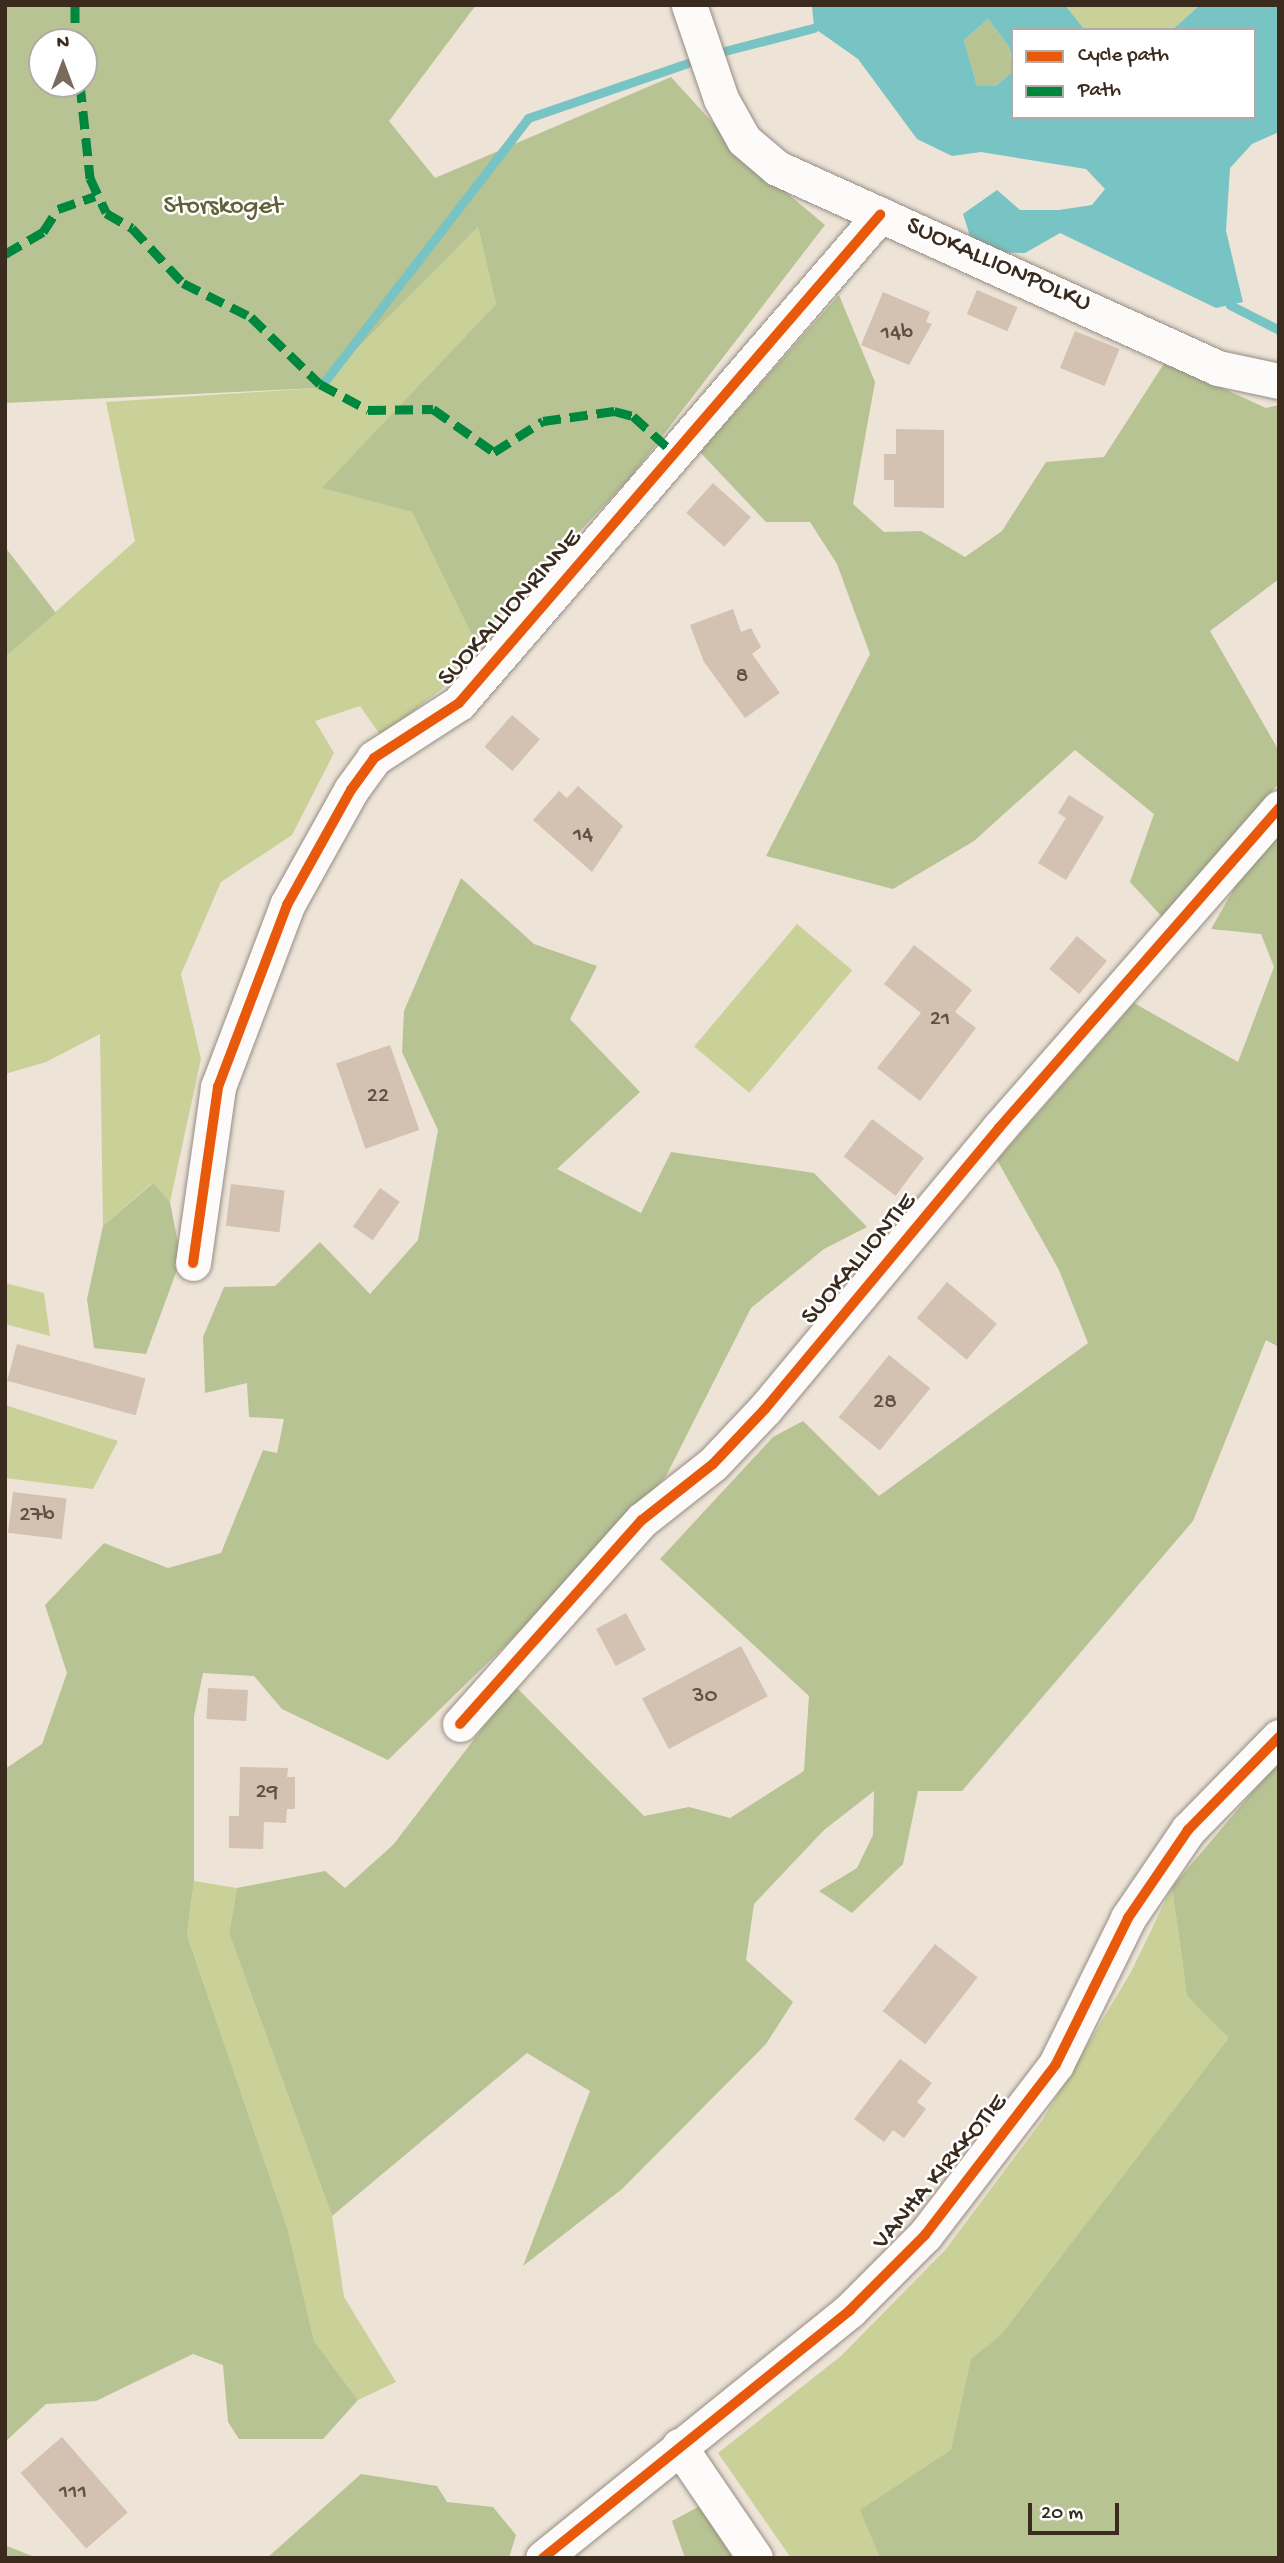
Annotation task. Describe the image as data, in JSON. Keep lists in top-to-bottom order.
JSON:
{
  "streets": {
    "street": [
      "SUOKALLIONPOLKU",
      "SUOKALLIONRINNE",
      "SUOKALLIONTIE",
      "VANHA KIRKKOTIE"
    ]
  },
  "crossings": [
    ["SUOKALLIONPOLKU", "SUOKALLIONRINNE"]
  ],
  "parks": ["Storskoget"],
  "house_numbers": [
    "14b",
    "8",
    "14",
    "21",
    "22",
    "28",
    "27b",
    "30",
    "29",
    "111"
  ],
  "legend": ["Cycle path", "Path"],
  "scale_bar": "20 m",
  "north": "top"
}
